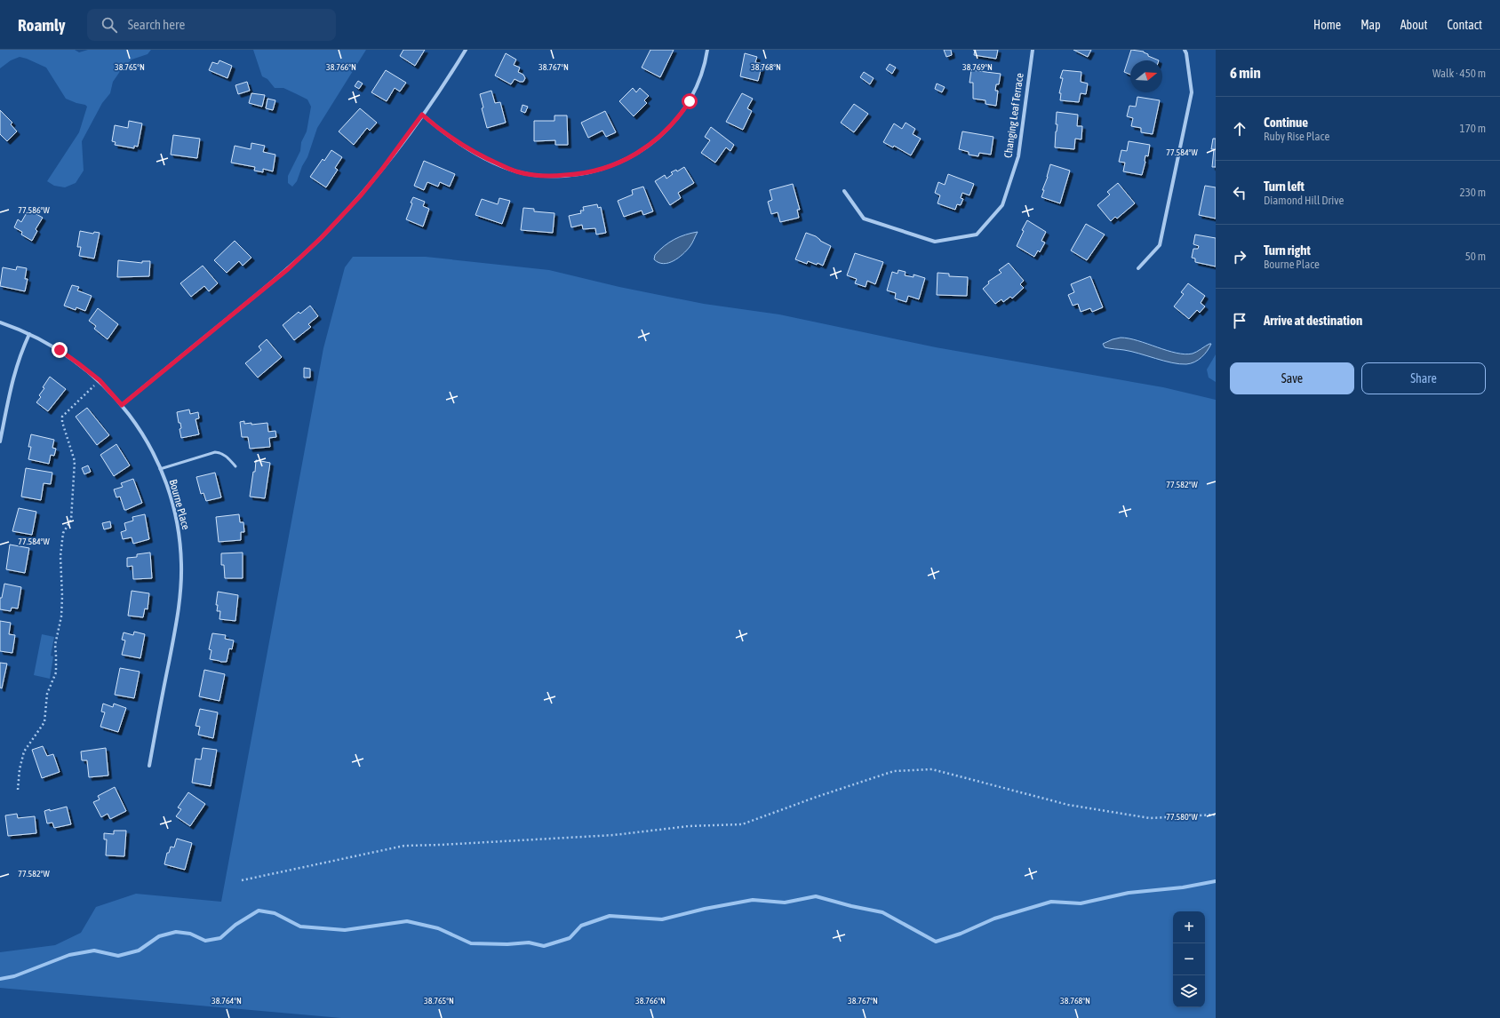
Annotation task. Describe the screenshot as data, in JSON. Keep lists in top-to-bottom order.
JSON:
{
  "streets": {
    "street": ["Changing Leaf Terrace", "Bourne Place"]
  },
  "north": "right",
  "page": {
    "header": "Roamly",
    "search": "Search here",
    "nav": [
      "Home",
      "Map",
      "About",
      "Contact"
    ],
    "heading": ["6 min", "Walk · 450 m"],
    "list": [
      ["Continue", "Ruby Rise Place", "170 m"],
      ["Turn left", "Diamond Hill Drive", "230 m"],
      ["Turn right", "Bourne Place", "50 m"],
      "Arrive at destination"
    ],
    "buttons": ["Save", "Share"],
    "map_buttons": ["+", "−"]
  },
  "coordinates": [
    "38.765°N",
    "38.766°N",
    "38.767°N",
    "38.768°N",
    "38.769°N",
    "77.584°W",
    "77.586°W",
    "77.582°W",
    "77.580°W",
    "38.764°N"
  ]
}
